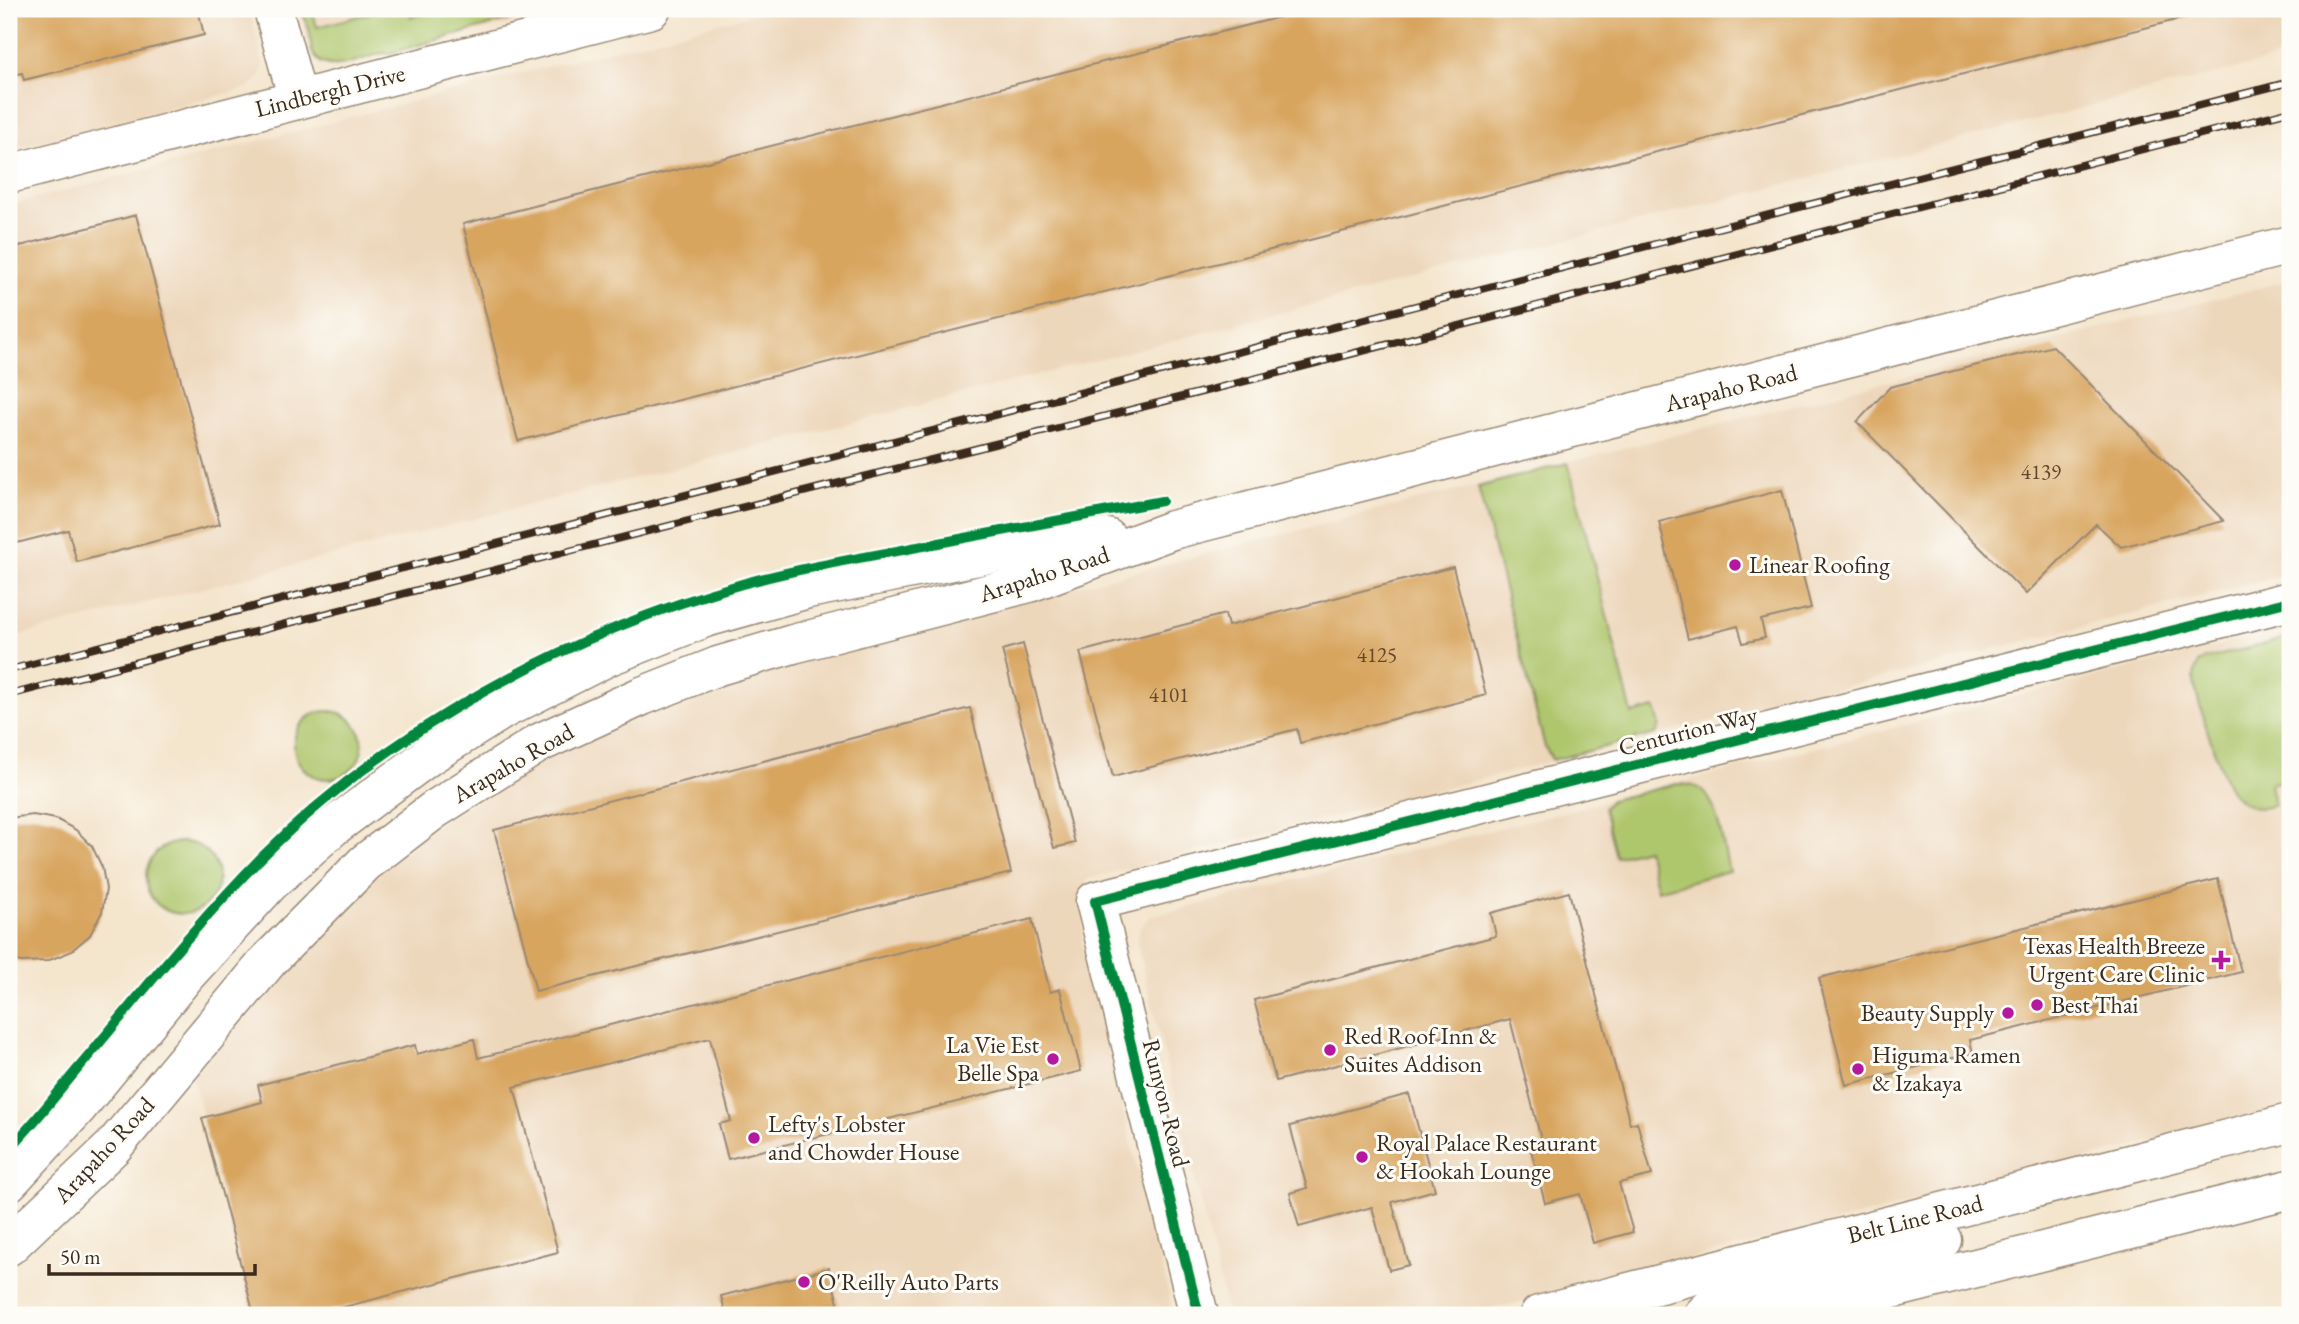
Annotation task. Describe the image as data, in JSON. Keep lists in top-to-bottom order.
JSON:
{
  "streets": {
    "main road": [
      "Lindbergh Drive",
      "Arapaho Road",
      "Centurion Way",
      "Runyon Road",
      "Belt Line Road"
    ]
  },
  "crossings": [
    ["Centurion Way", "Runyon Road"]
  ],
  "places": {
    "other": [
      "Linear Roofing",
      "Best Thai",
      "Beauty Supply",
      "Red Roof Inn & Suites Addison",
      "La Vie Est Belle Spa",
      "Higuma Ramen & Izakaya",
      "Lefty's Lobster and Chowder House",
      "Royal Palace Restaurant & Hookah Lounge",
      "O'Reilly Auto Parts"
    ],
    "health": ["Texas Health Breeze Urgent Care Clinic"]
  },
  "house_numbers": ["4139", "4125", "4101"],
  "scale_bar": "50 m"
}
